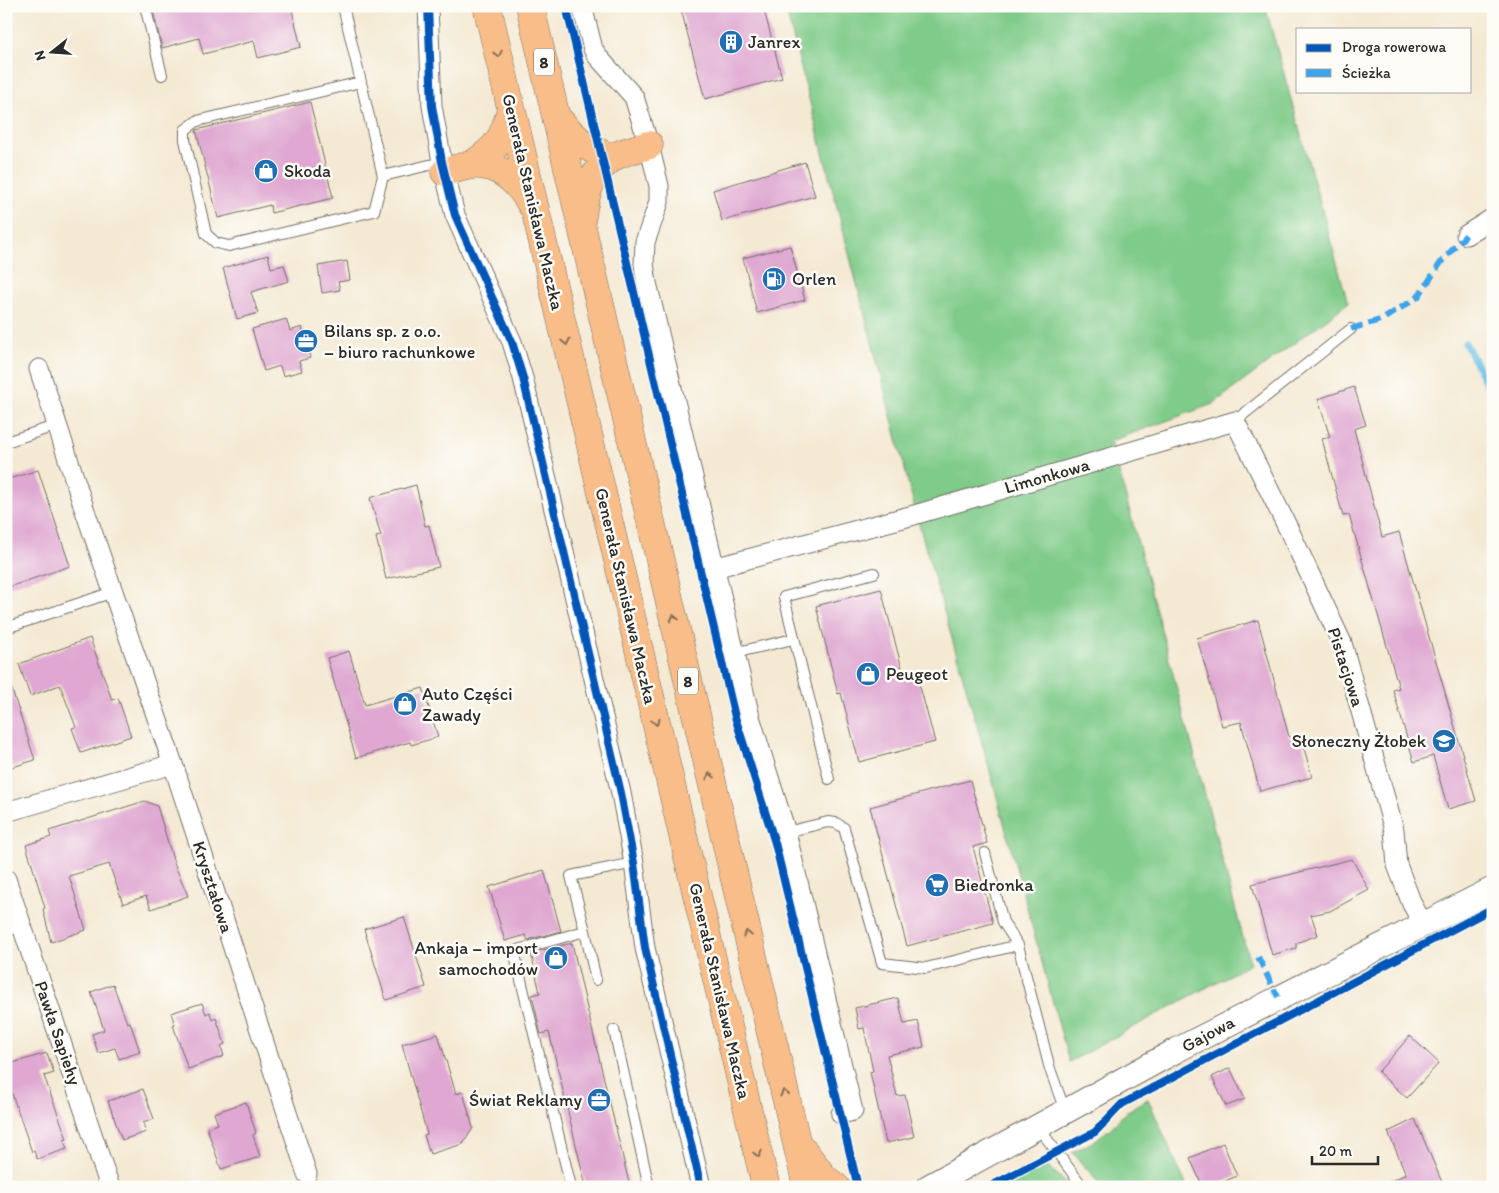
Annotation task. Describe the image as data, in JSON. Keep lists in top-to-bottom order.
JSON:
{
  "streets": {
    "highway": ["8", "Generała Stanisława Maczka"],
    "street": [
      "Limonkowa",
      "Pistacjowa",
      "Kryształowa",
      "Pawła Sapiehy",
      "Gajowa"
    ]
  },
  "crossings": [
    ["Limonkowa", "Pistacjowa"],
    ["Pistacjowa", "Gajowa"]
  ],
  "places": {
    "building": ["Janrex"],
    "shop": [
      "Skoda",
      "Peugeot",
      "Auto Części Zawady",
      "Ankaja – import samochodów"
    ],
    "fuel station": ["Orlen"],
    "office": ["Bilans sp. z o.o. – biuro rachunkowe", "Świat Reklamy"],
    "school or university": ["Słoneczny Żłobek"],
    "supermarket": ["Biedronka"]
  },
  "legend": ["Droga rowerowa", "Ścieżka"],
  "scale_bar": "20 m",
  "north": "left"
}
